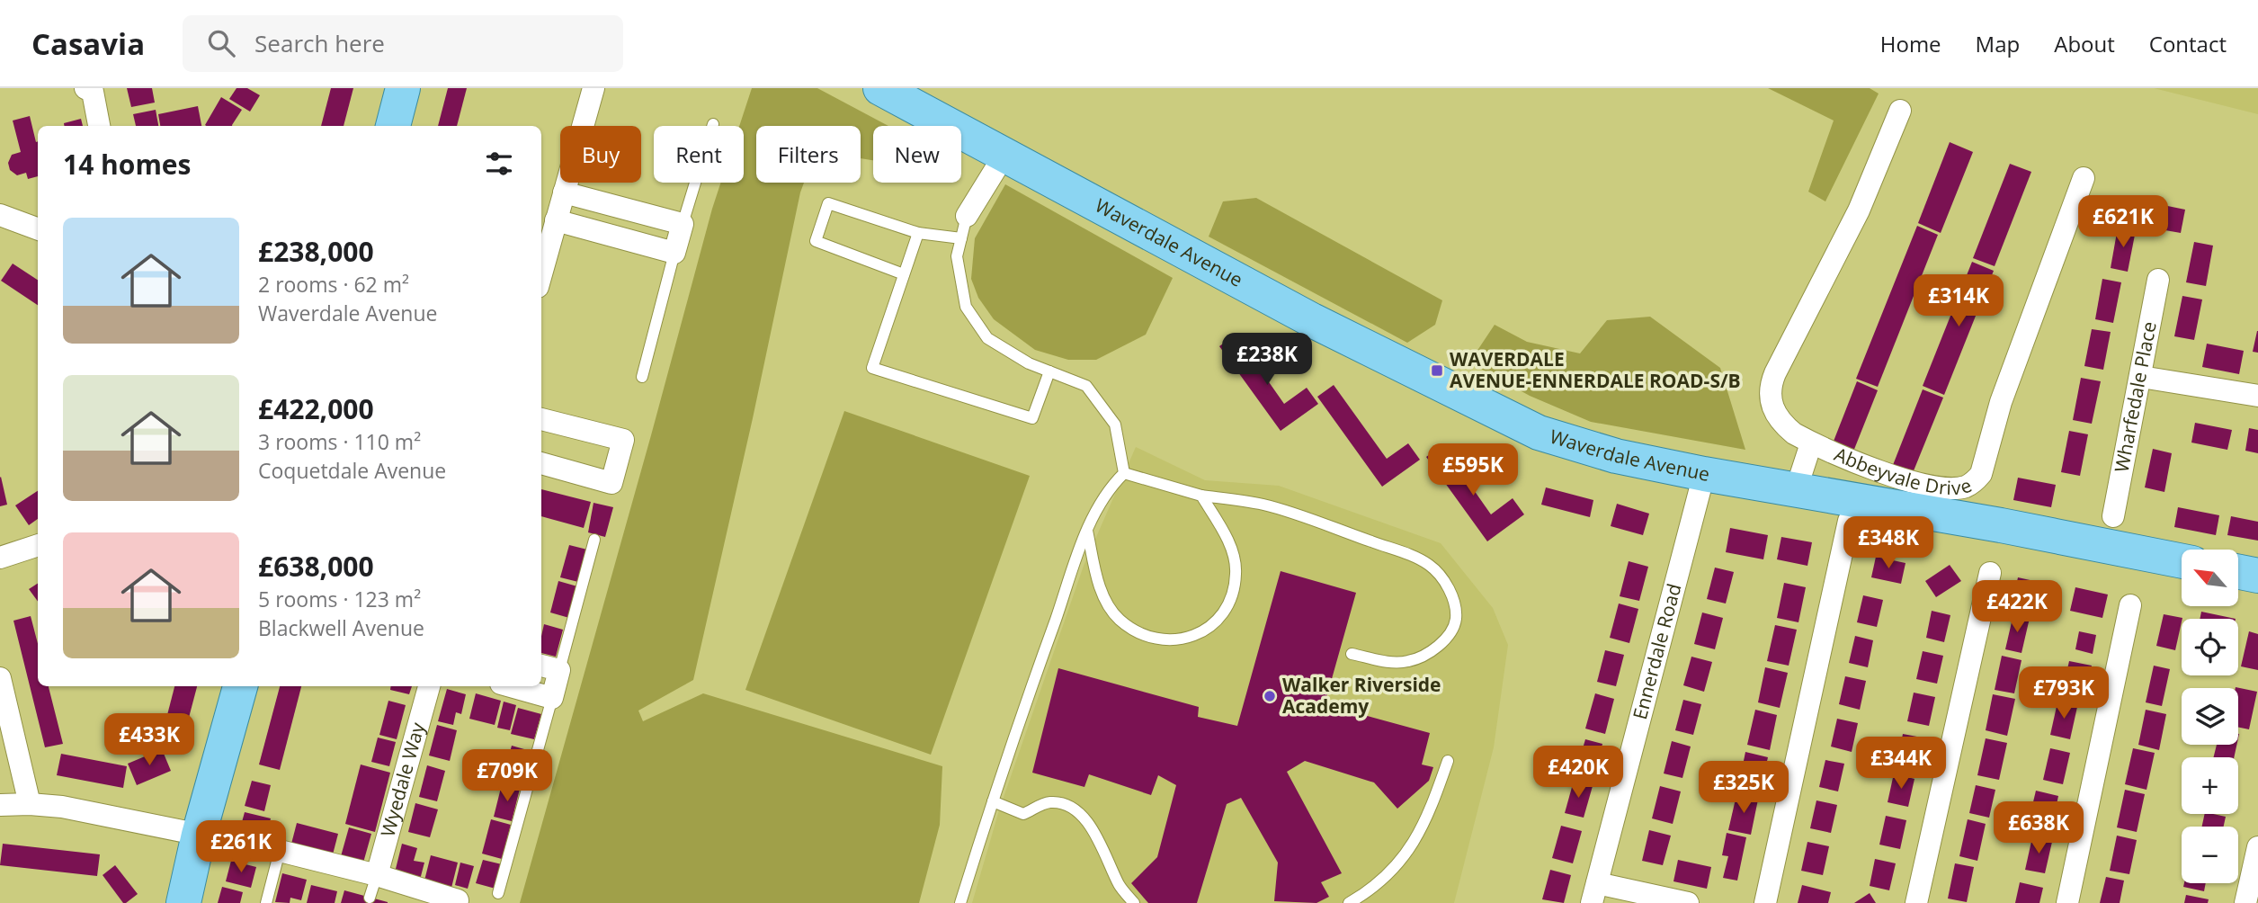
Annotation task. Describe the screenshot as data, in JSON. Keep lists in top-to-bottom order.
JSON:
{
  "streets": {
    "main road": ["Waverdale Avenue"],
    "street": [
      "Wharfedale Place",
      "Abbeyvale Drive",
      "Ennerdale Road",
      "Wyedale Way"
    ]
  },
  "crossings": [
    ["Waverdale Avenue", "Abbeyvale Drive"],
    ["Waverdale Avenue", "Ennerdale Road"]
  ],
  "places": {
    "transit": ["WAVERDALE AVENUE-ENNERDALE ROAD-S/B"],
    "other": ["Walker Riverside Academy"]
  },
  "north": "top left",
  "page": {
    "header": "Casavia",
    "search": "Search here",
    "nav": [
      "Home",
      "Map",
      "About",
      "Contact"
    ],
    "chip": [
      "Buy",
      "Rent",
      "Filters",
      "New"
    ],
    "heading": "14 homes",
    "price": [
      "£621K",
      "£314K",
      "£238K",
      "£595K",
      "£348K",
      "£422K",
      "£793K",
      "£433K",
      "£344K",
      "£420K",
      "£709K",
      "£325K",
      "£638K",
      "£261K"
    ],
    "list": [
      {
        "name": "£238,000",
        "note": "2 rooms · 62 m² · Waverdale Avenue"
      },
      {
        "name": "£422,000",
        "note": "3 rooms · 110 m² · Coquetdale Avenue"
      },
      {
        "name": "£638,000",
        "note": "5 rooms · 123 m² · Blackwell Avenue"
      }
    ],
    "map_buttons": ["+", "−"]
  }
}
